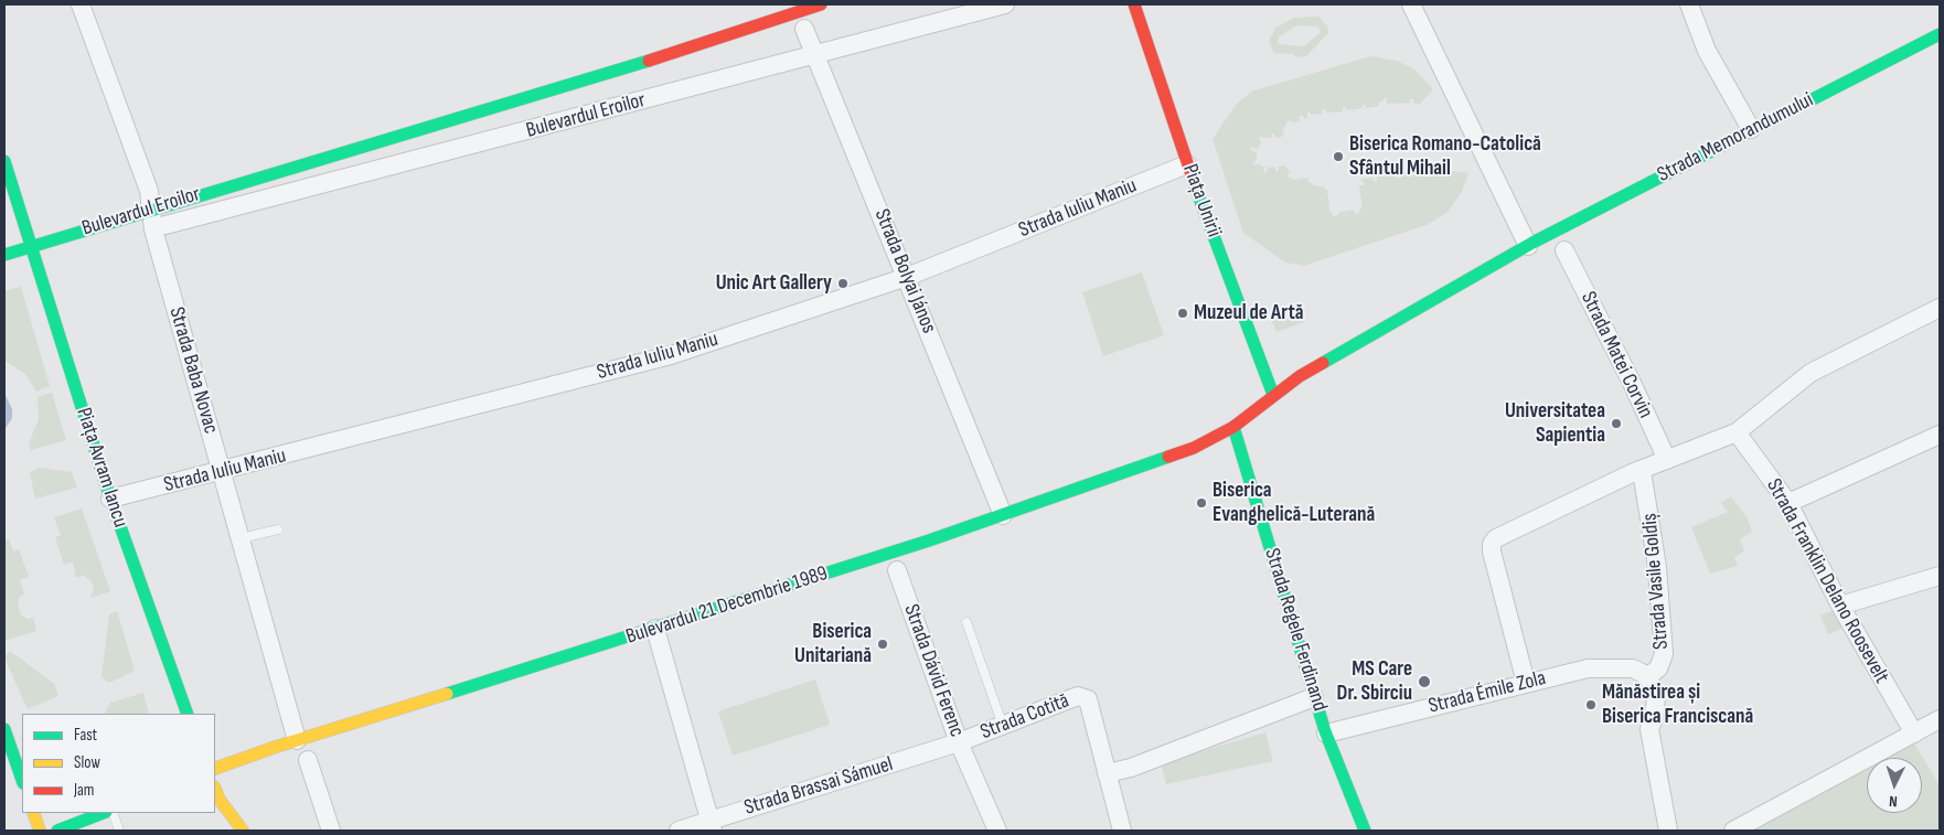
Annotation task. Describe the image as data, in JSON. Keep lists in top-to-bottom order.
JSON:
{
  "streets": {
    "main road": [
      "Bulevardul Eroilor",
      "Strada Memorandumului",
      "Piața Unirii",
      "Piața Avram Iancu",
      "Bulevardul 21 Decembrie 1989",
      "Strada Regele Ferdinand"
    ],
    "street": [
      "Strada Iuliu Maniu",
      "Strada Bolyai János",
      "Strada Matei Corvin",
      "Strada Baba Novac",
      "Strada Vasile Goldiș",
      "Strada Franklin Delano Roosevelt",
      "Strada Dávid Ferenc",
      "Strada Émile Zola",
      "Strada Cotită",
      "Strada Brassai Sámuel"
    ]
  },
  "crossings": [
    ["Bulevardul Eroilor", "Strada Bolyai János"],
    ["Bulevardul Eroilor", "Strada Baba Novac"],
    ["Bulevardul Eroilor", "Piața Avram Iancu"],
    ["Piața Unirii", "Strada Iuliu Maniu"],
    ["Strada Iuliu Maniu", "Strada Bolyai János"],
    ["Strada Iuliu Maniu", "Strada Baba Novac"],
    ["Strada Iuliu Maniu", "Piața Avram Iancu"],
    ["Strada Bolyai János", "Bulevardul 21 Decembrie 1989"],
    ["Strada Baba Novac", "Bulevardul 21 Decembrie 1989"],
    ["Strada Vasile Goldiș", "Strada Émile Zola"],
    ["Bulevardul 21 Decembrie 1989", "Strada Regele Ferdinand"],
    ["Strada Regele Ferdinand", "Strada Émile Zola"],
    ["Strada Dávid Ferenc", "Strada Cotită"],
    ["Strada Dávid Ferenc", "Strada Brassai Sámuel"],
    ["Strada Cotită", "Strada Brassai Sámuel"]
  ],
  "places": [
    "Biserica Romano-Catolică Sfântul Mihail",
    "Unic Art Gallery",
    "Muzeul de Artă",
    "Universitatea Sapientia",
    "Biserica Evanghelică-Luterană",
    "Biserica Unitariană",
    "MS Care Dr. Sbirciu",
    "Mănăstirea și Biserica Franciscană"
  ],
  "legend": ["Fast", "Slow", "Jam"],
  "north": "bottom"
}
